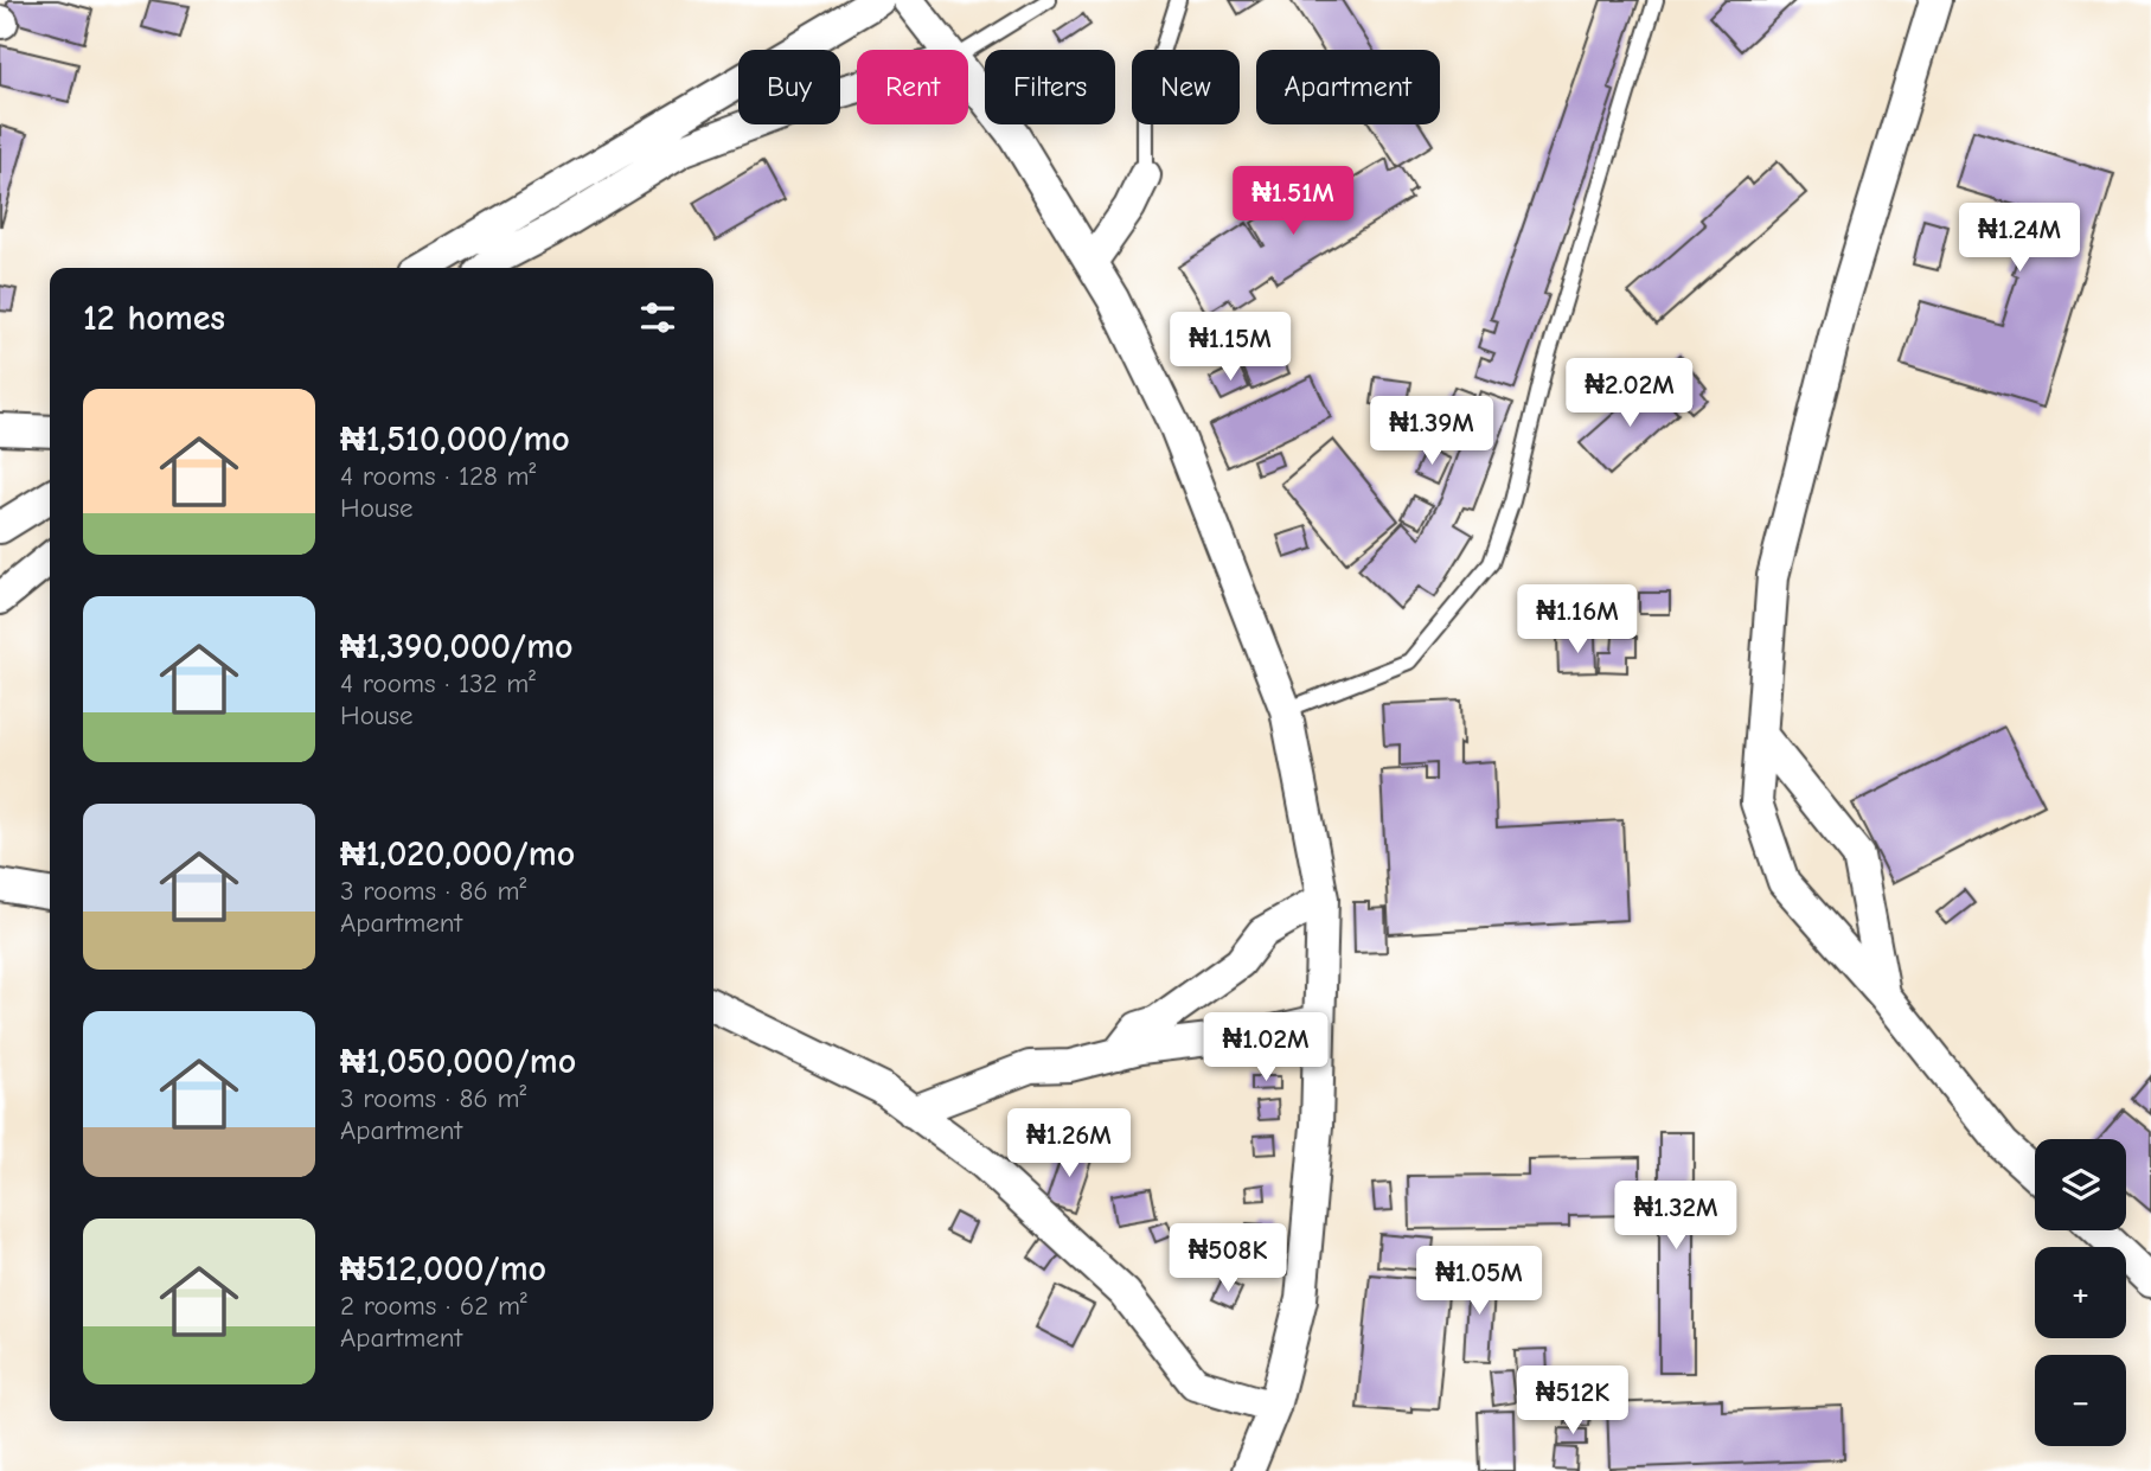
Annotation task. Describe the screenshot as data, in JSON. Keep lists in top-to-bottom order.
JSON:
{
  "page": {
    "chip": [
      "Buy",
      "Rent",
      "Filters",
      "New",
      "Apartment"
    ],
    "price": [
      "₦1.51M",
      "₦1.24M",
      "₦1.15M",
      "₦2.02M",
      "₦1.39M",
      "₦1.16M",
      "₦1.02M",
      "₦1.26M",
      "₦1.32M",
      "₦508K",
      "₦1.05M",
      "₦512K"
    ],
    "heading": "12 homes",
    "list": [
      {
        "name": "₦1,510,000/mo",
        "note": "4 rooms · 128 m² · House"
      },
      {
        "name": "₦1,390,000/mo",
        "note": "4 rooms · 132 m² · House"
      },
      {
        "name": "₦1,020,000/mo",
        "note": "3 rooms · 86 m² · Apartment"
      },
      {
        "name": "₦1,050,000/mo",
        "note": "3 rooms · 86 m² · Apartment"
      },
      {
        "name": "₦512,000/mo",
        "note": "2 rooms · 62 m² · Apartment"
      }
    ],
    "map_buttons": ["+", "−"]
  }
}
